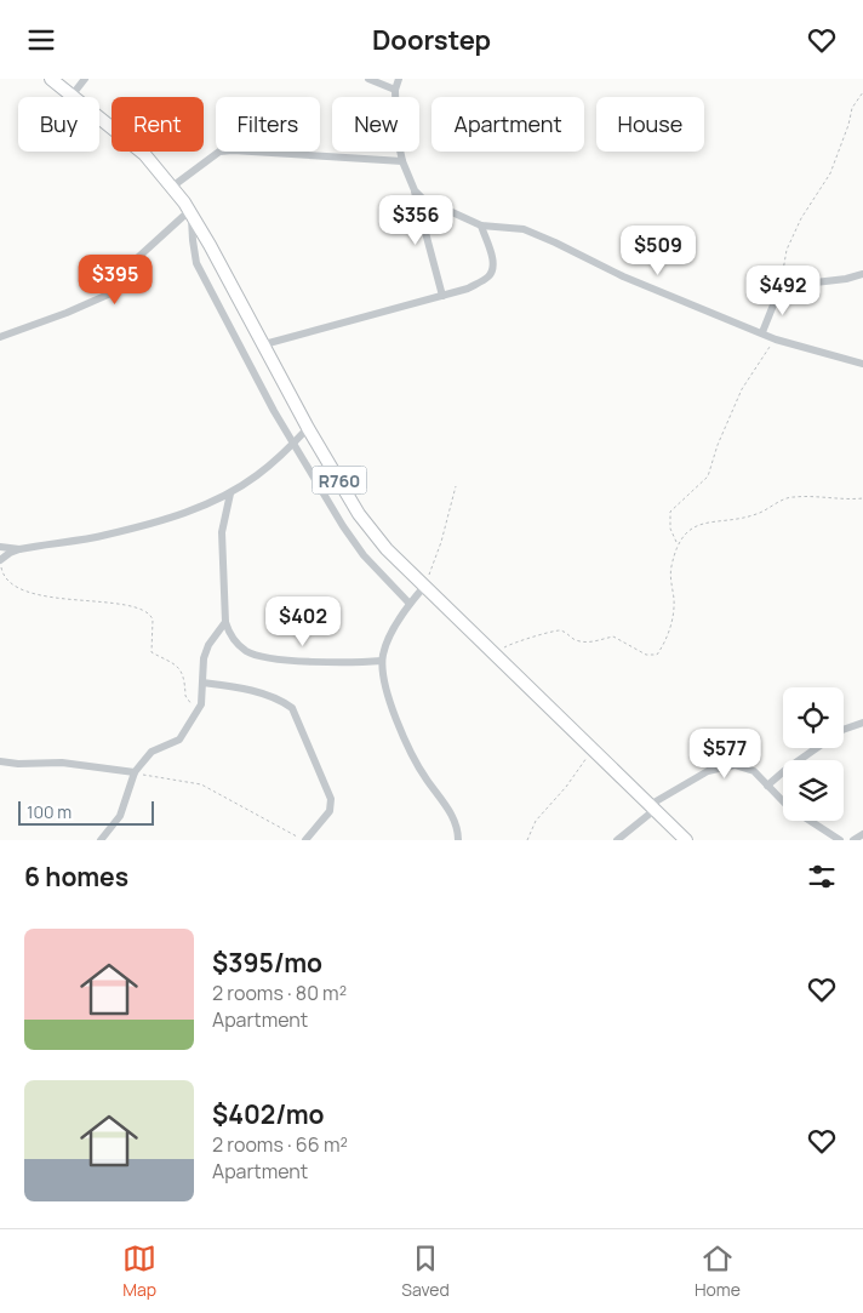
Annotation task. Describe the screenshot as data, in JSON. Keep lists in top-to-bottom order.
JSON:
{
  "streets": {
    "main road": ["R760"]
  },
  "scale_bar": "100 m",
  "page": {
    "header": "Doorstep",
    "chip": [
      "Buy",
      "Rent",
      "Filters",
      "New",
      "Apartment",
      "House"
    ],
    "price": [
      "$356",
      "$509",
      "$395",
      "$492",
      "$402",
      "$577"
    ],
    "scale": "100 m",
    "heading": "6 homes",
    "list": [
      {
        "name": "$395/mo",
        "note": "2 rooms · 80 m² · Apartment"
      },
      {
        "name": "$402/mo",
        "note": "2 rooms · 66 m² · Apartment"
      }
    ],
    "tabs": ["Map", "Saved", "Home"]
  }
}
